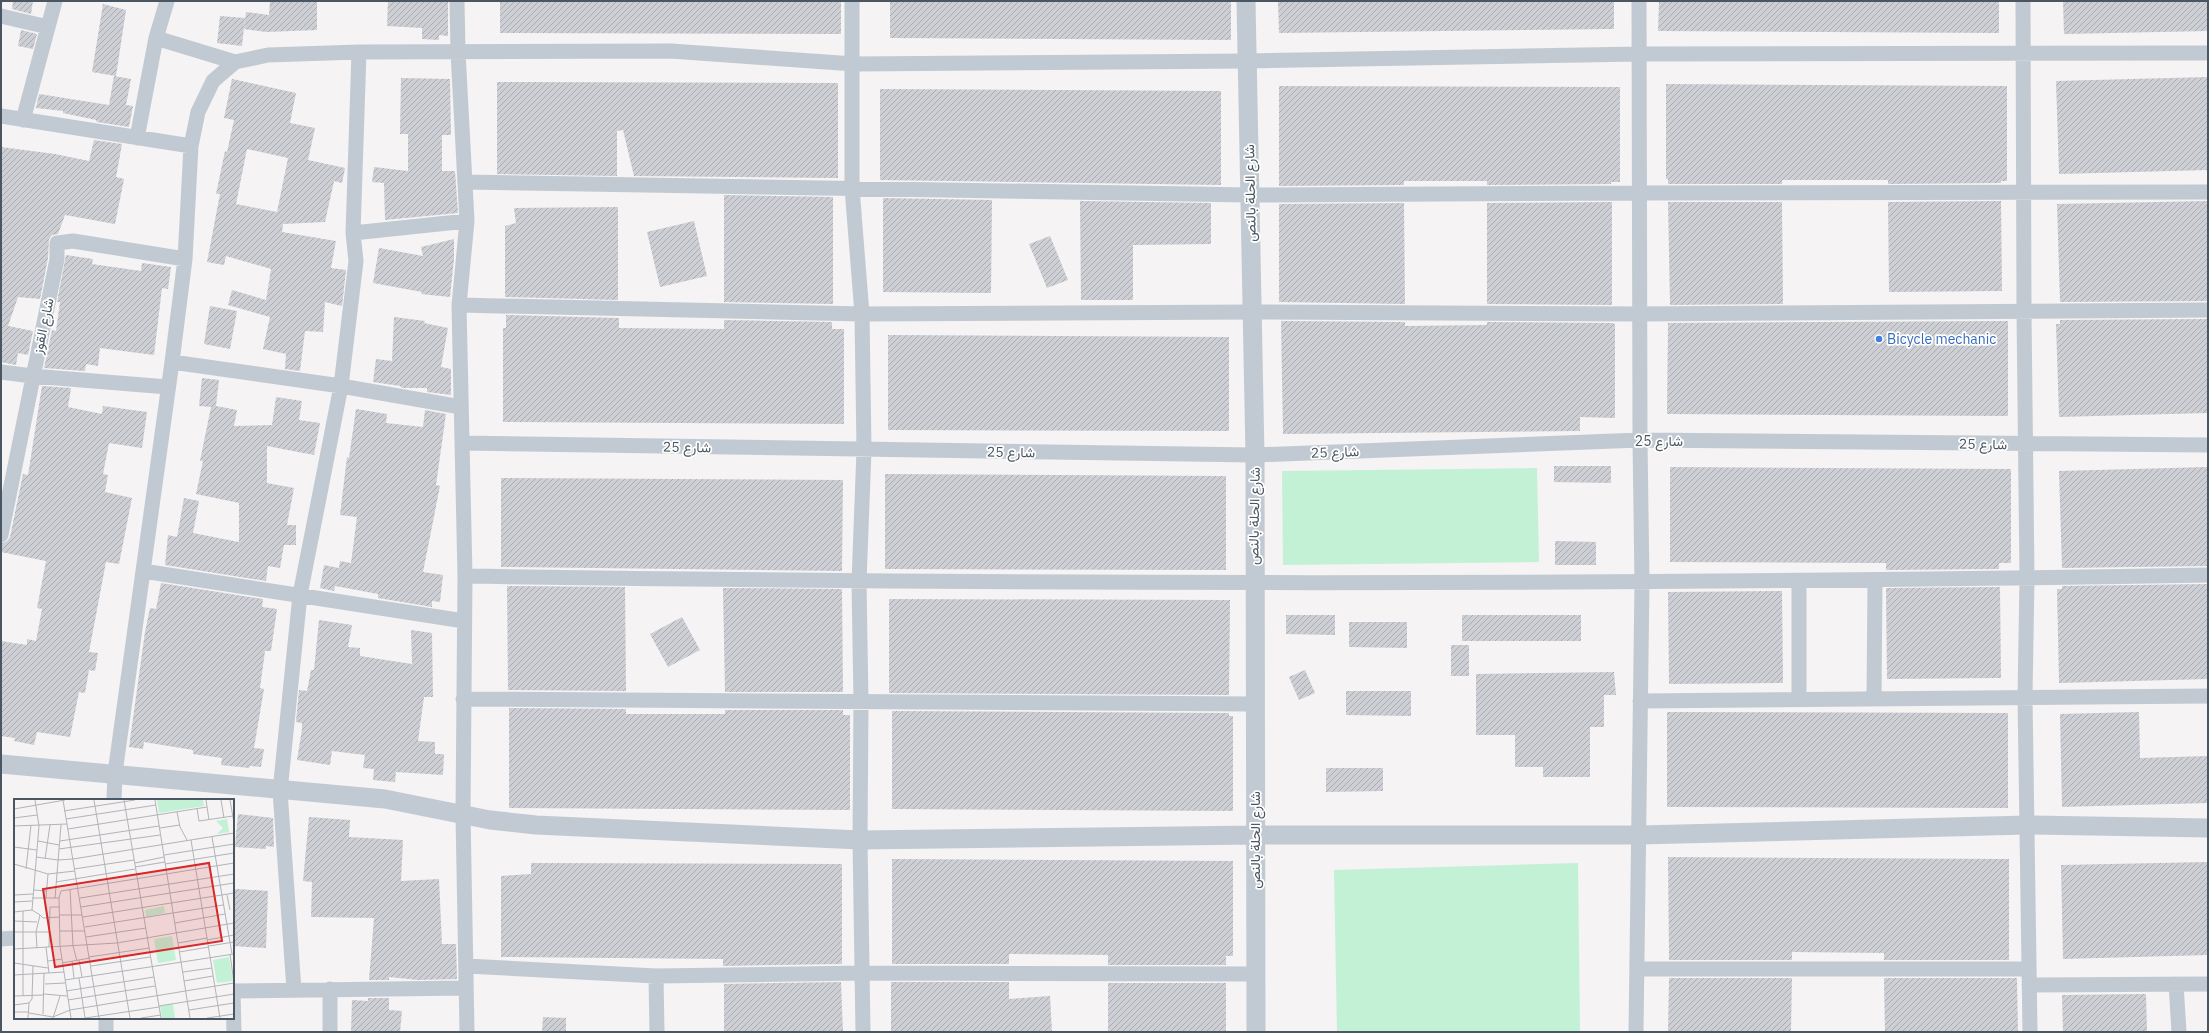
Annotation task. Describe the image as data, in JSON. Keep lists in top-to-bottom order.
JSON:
{
  "streets": {
    "street": ["شارع الحلة بالنص", "شارع القوز", "شارع 25"]
  },
  "crossings": [
    ["شارع الحلة بالنص", "شارع 25"]
  ],
  "places": ["Bicycle mechanic"]
}
